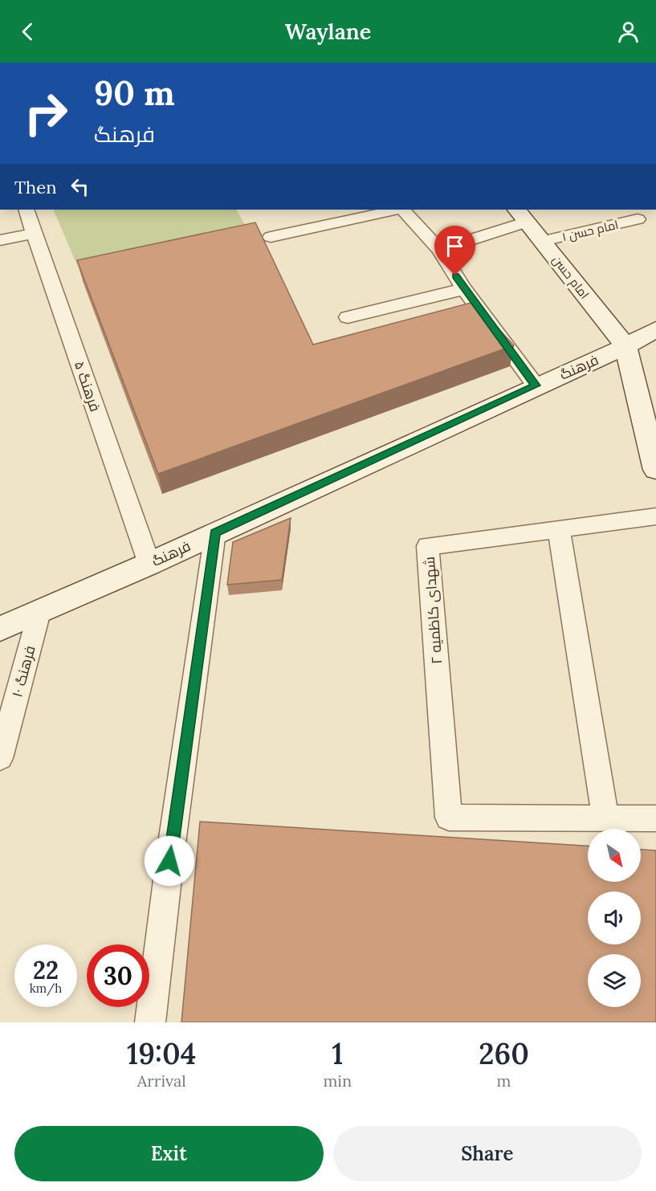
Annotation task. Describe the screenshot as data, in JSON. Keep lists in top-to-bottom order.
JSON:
{
  "streets": {
    "main road": ["امام حسن", "فرهنگ"],
    "street": [
      "امام حسن ۱",
      "فرهنگ ۵",
      "شهدای کاظمیه ۲",
      "فرهنگ ۱۰"
    ]
  },
  "crossings": [
    ["امام حسن ۱", "امام حسن"],
    ["امام حسن", "فرهنگ"],
    ["فرهنگ", "فرهنگ ۵"],
    ["فرهنگ", "فرهنگ ۱۰"]
  ],
  "north": "bottom right",
  "page": {
    "header": "Waylane",
    "turn": ["90 m", "فرهنگ"],
    "then": "Then",
    "speed": "22 km/h",
    "limit": "30",
    "eta": [
      "19:04",
      "Arrival",
      "1",
      "min",
      "260",
      "m"
    ],
    "buttons": ["Exit", "Share"]
  }
}
